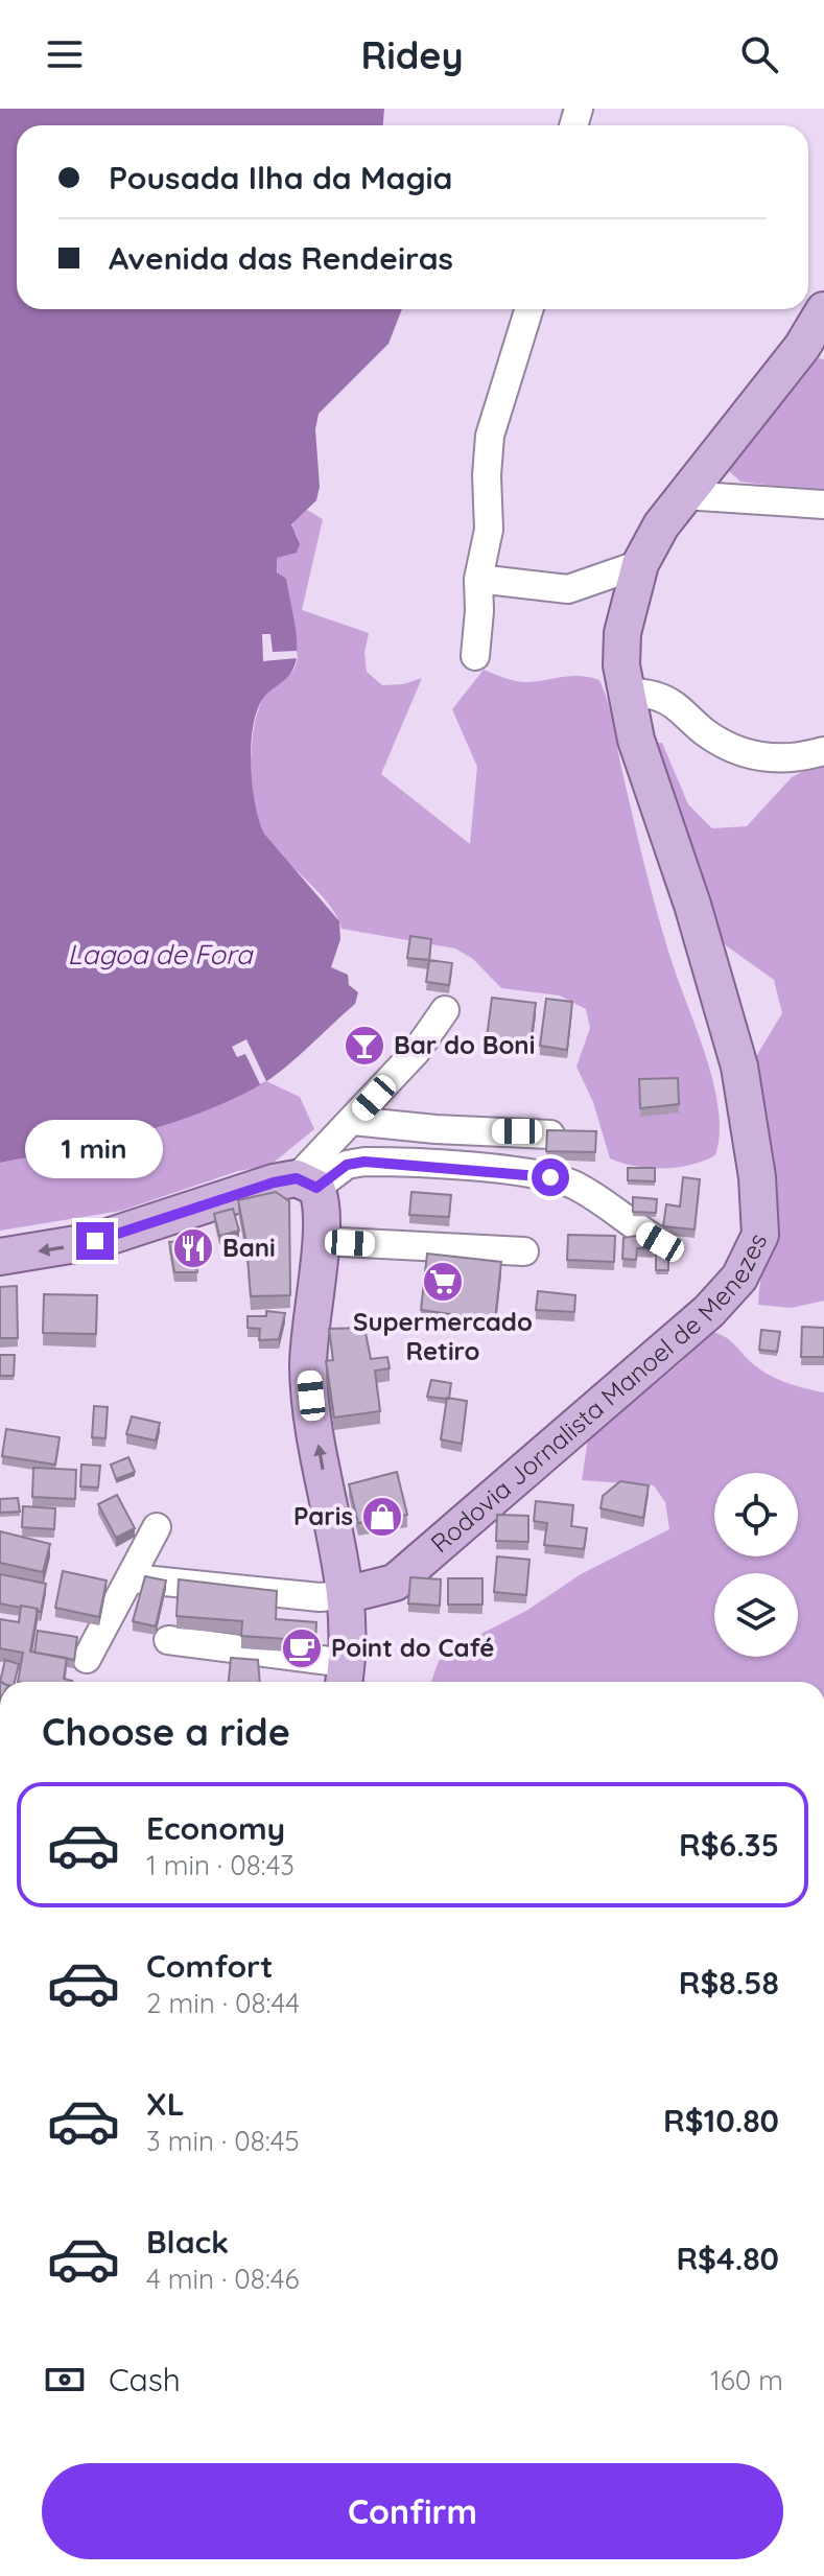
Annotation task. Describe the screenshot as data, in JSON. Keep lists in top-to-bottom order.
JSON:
{
  "streets": {
    "main road": ["Rodovia Jornalista Manoel de Menezes"]
  },
  "water": ["Lagoa de Fora"],
  "places": {
    "bar": ["Bar do Boni"],
    "restaurant": ["Bani"],
    "supermarket": ["Supermercado Retiro"],
    "shop": ["Paris"],
    "cafe": ["Point do Café"]
  },
  "page": {
    "header": "Ridey",
    "banner": ["Pousada Ilha da Magia", "Avenida das Rendeiras"],
    "bubble": "1 min",
    "heading": "Choose a ride",
    "list": [
      {
        "name": "Economy",
        "note": "1 min · 08:43",
        "value": "R$6.35"
      },
      {
        "name": "Comfort",
        "note": "2 min · 08:44",
        "value": "R$8.58"
      },
      {
        "name": "XL",
        "note": "3 min · 08:45",
        "value": "R$10.80"
      },
      {
        "name": "Black",
        "note": "4 min · 08:46",
        "value": "R$4.80"
      }
    ],
    "pay": ["Cash", "160 m"],
    "buttons": "Confirm"
  }
}
